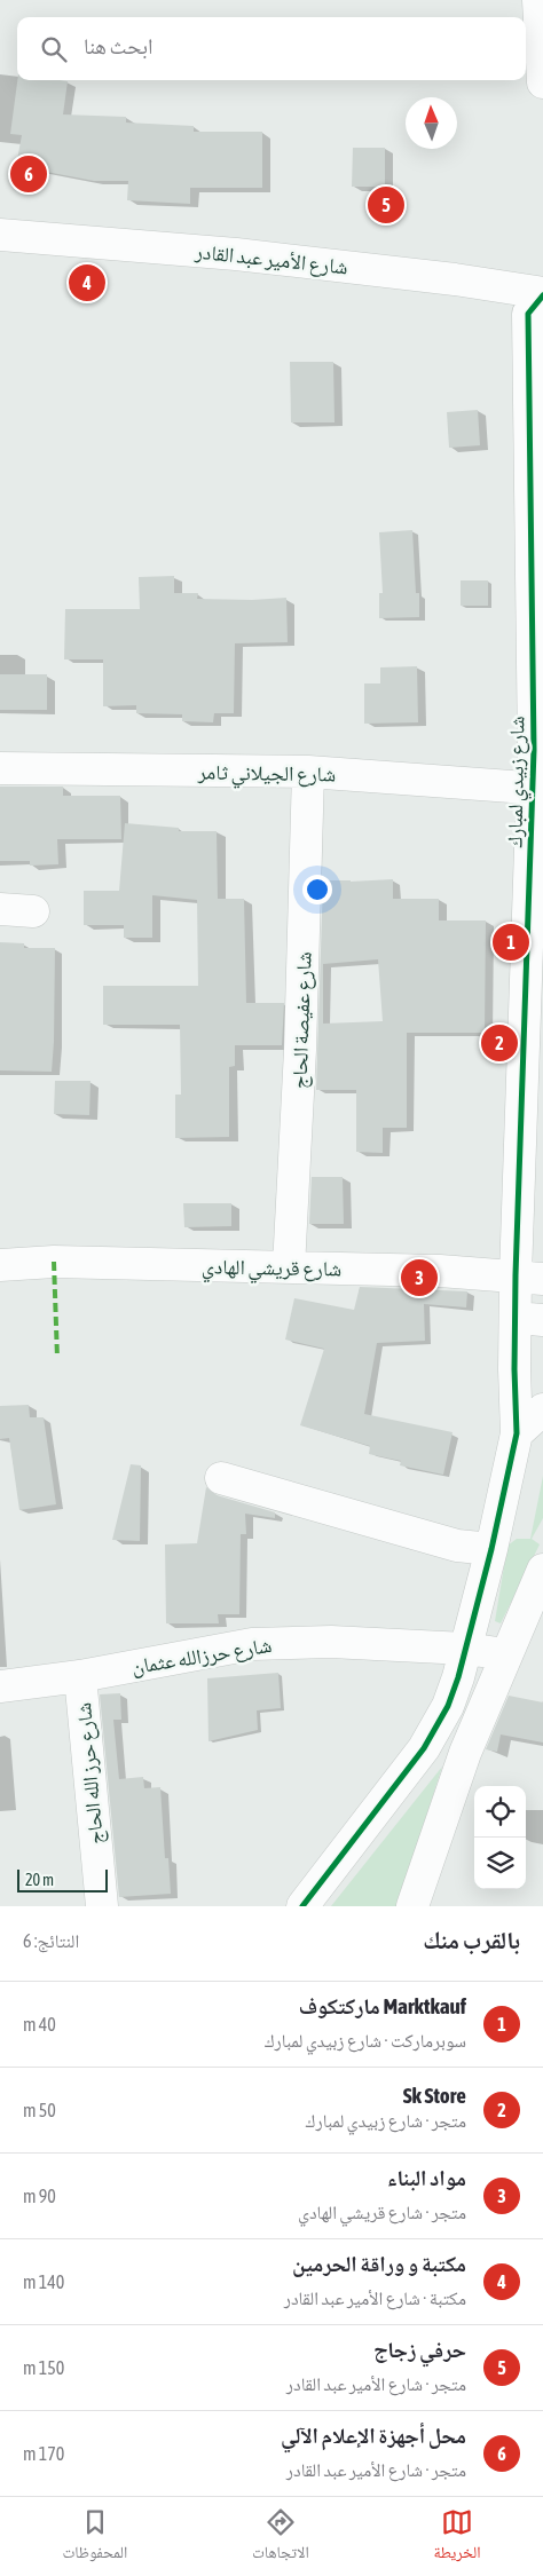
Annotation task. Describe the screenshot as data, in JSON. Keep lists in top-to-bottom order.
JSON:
{
  "streets": {
    "street": [
      "شارع الأمير عبد القادر",
      "شارع الجيلاني ثامر",
      "شارع زبيدي لمبارك",
      "شارع عفيصة الحاج",
      "شارع قريشي الهادي",
      "شارع حرزالله عثمان",
      "شارع حرز الله الحاج"
    ]
  },
  "crossings": [
    ["شارع الأمير عبد القادر", "شارع زبيدي لمبارك"],
    ["شارع الجيلاني ثامر", "شارع زبيدي لمبارك"],
    ["شارع الجيلاني ثامر", "شارع عفيصة الحاج"],
    ["شارع زبيدي لمبارك", "شارع قريشي الهادي"],
    ["شارع زبيدي لمبارك", "شارع حرزالله عثمان"],
    ["شارع عفيصة الحاج", "شارع قريشي الهادي"],
    ["شارع حرزالله عثمان", "شارع حرز الله الحاج"]
  ],
  "scale_bar": "20 m",
  "north": "top",
  "page": {
    "search": "ابحث هنا",
    "pins": [
      "6",
      "5",
      "4",
      "1",
      "2",
      "3"
    ],
    "scale": "20 m",
    "heading": ["بالقرب منك", "النتائج: 6"],
    "list": [
      {
        "mark": "1",
        "name": "Marktkauf ماركتكوف",
        "note": "سوبرماركت · شارع زبيدي لمبارك",
        "value": "40 m"
      },
      {
        "mark": "2",
        "name": "Sk Store",
        "note": "متجر · شارع زبيدي لمبارك",
        "value": "50 m"
      },
      {
        "mark": "3",
        "name": "مواد البناء",
        "note": "متجر · شارع قريشي الهادي",
        "value": "90 m"
      },
      {
        "mark": "4",
        "name": "مكتبة و وراقة الحرمين",
        "note": "مكتبة · شارع الأمير عبد القادر",
        "value": "140 m"
      },
      {
        "mark": "5",
        "name": "حرفي زجاج",
        "note": "متجر · شارع الأمير عبد القادر",
        "value": "150 m"
      },
      {
        "mark": "6",
        "name": "محل أجهزة الإعلام الآلي",
        "note": "متجر · شارع الأمير عبد القادر",
        "value": "170 m"
      }
    ],
    "nav": ["الخريطة", "الاتجاهات", "المحفوظات"]
  }
}
